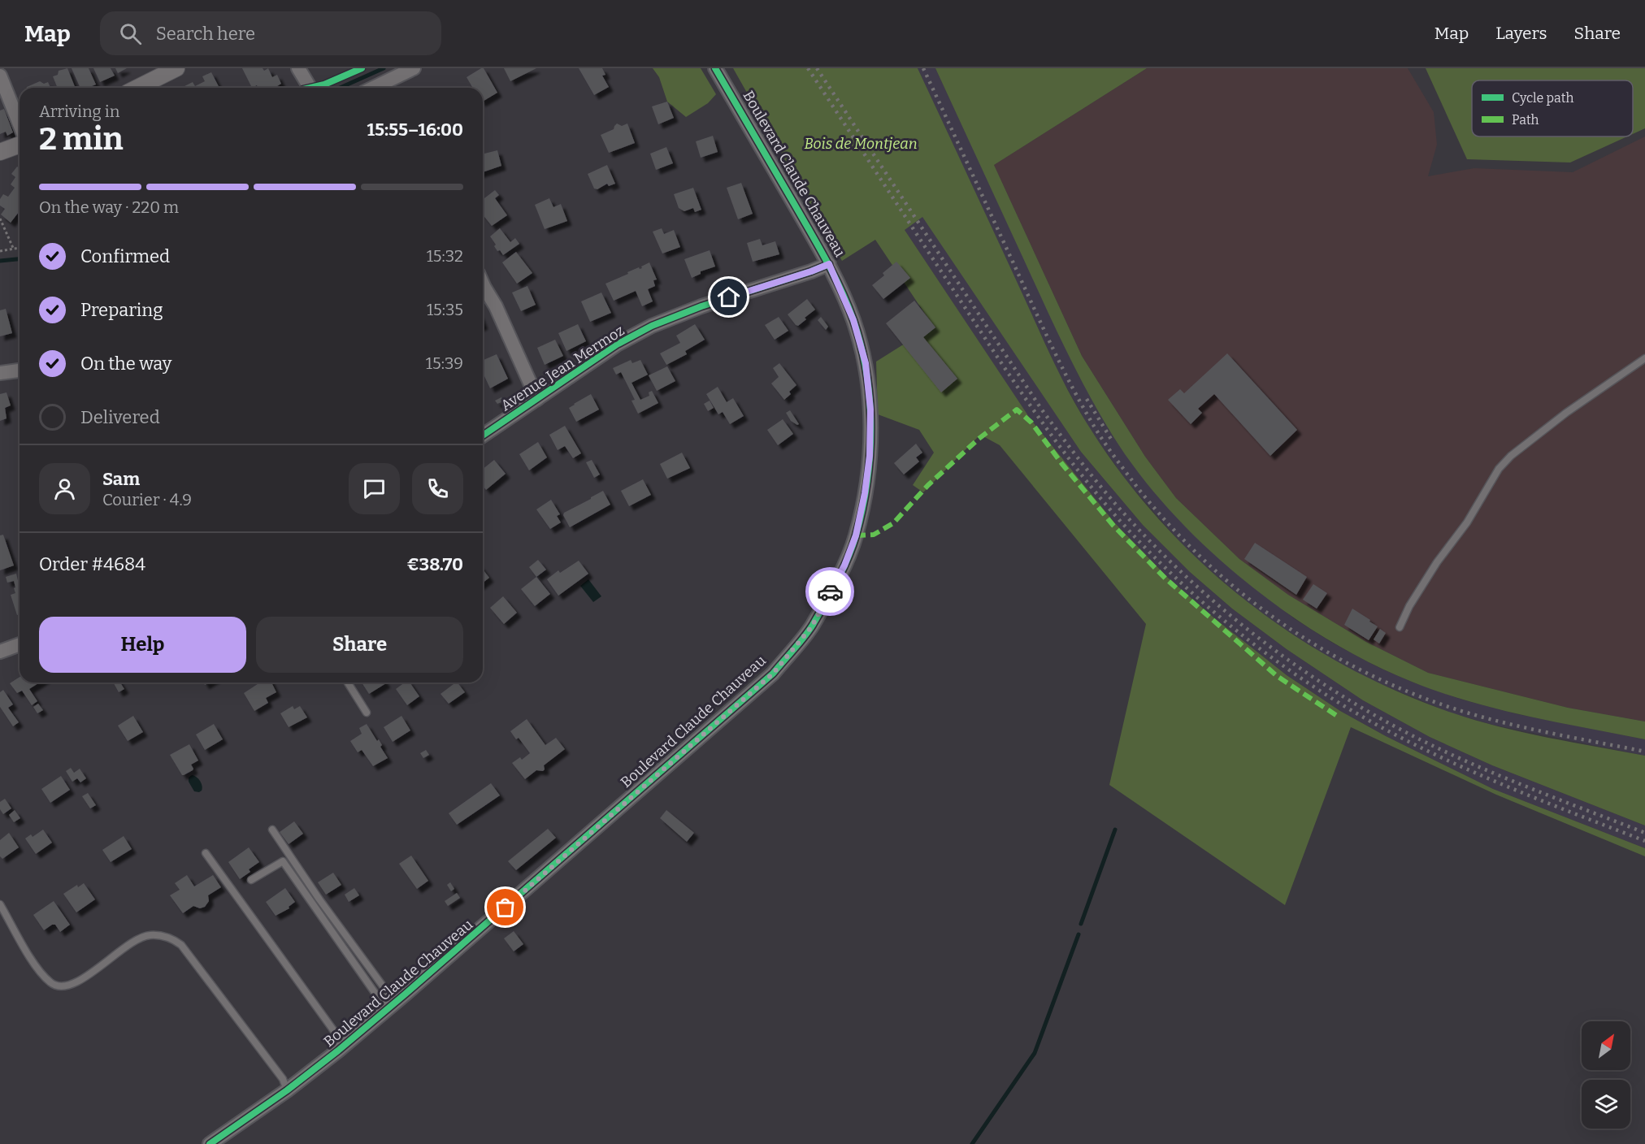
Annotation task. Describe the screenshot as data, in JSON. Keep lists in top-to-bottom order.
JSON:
{
  "streets": {
    "street": ["Boulevard Claude Chauveau", "Avenue Jean Mermoz"]
  },
  "crossings": [
    ["Boulevard Claude Chauveau", "Avenue Jean Mermoz"]
  ],
  "parks": ["Bois de Montjean"],
  "legend": ["Cycle path", "Path"],
  "north": "top right",
  "page": {
    "header": "Map",
    "search": "Search here",
    "nav": ["Map", "Layers", "Share"],
    "heading": ["2 min", "Arriving in", "15:55–16:00"],
    "panel": [
      "Sam",
      "Courier · 4.9",
      "Order #4684",
      "€38.70"
    ],
    "bar": "On the way · 220 m",
    "list": [
      ["Confirmed", "15:32"],
      ["Preparing", "15:35"],
      ["On the way", "15:39"],
      "Delivered"
    ],
    "buttons": ["Help", "Share"]
  }
}
